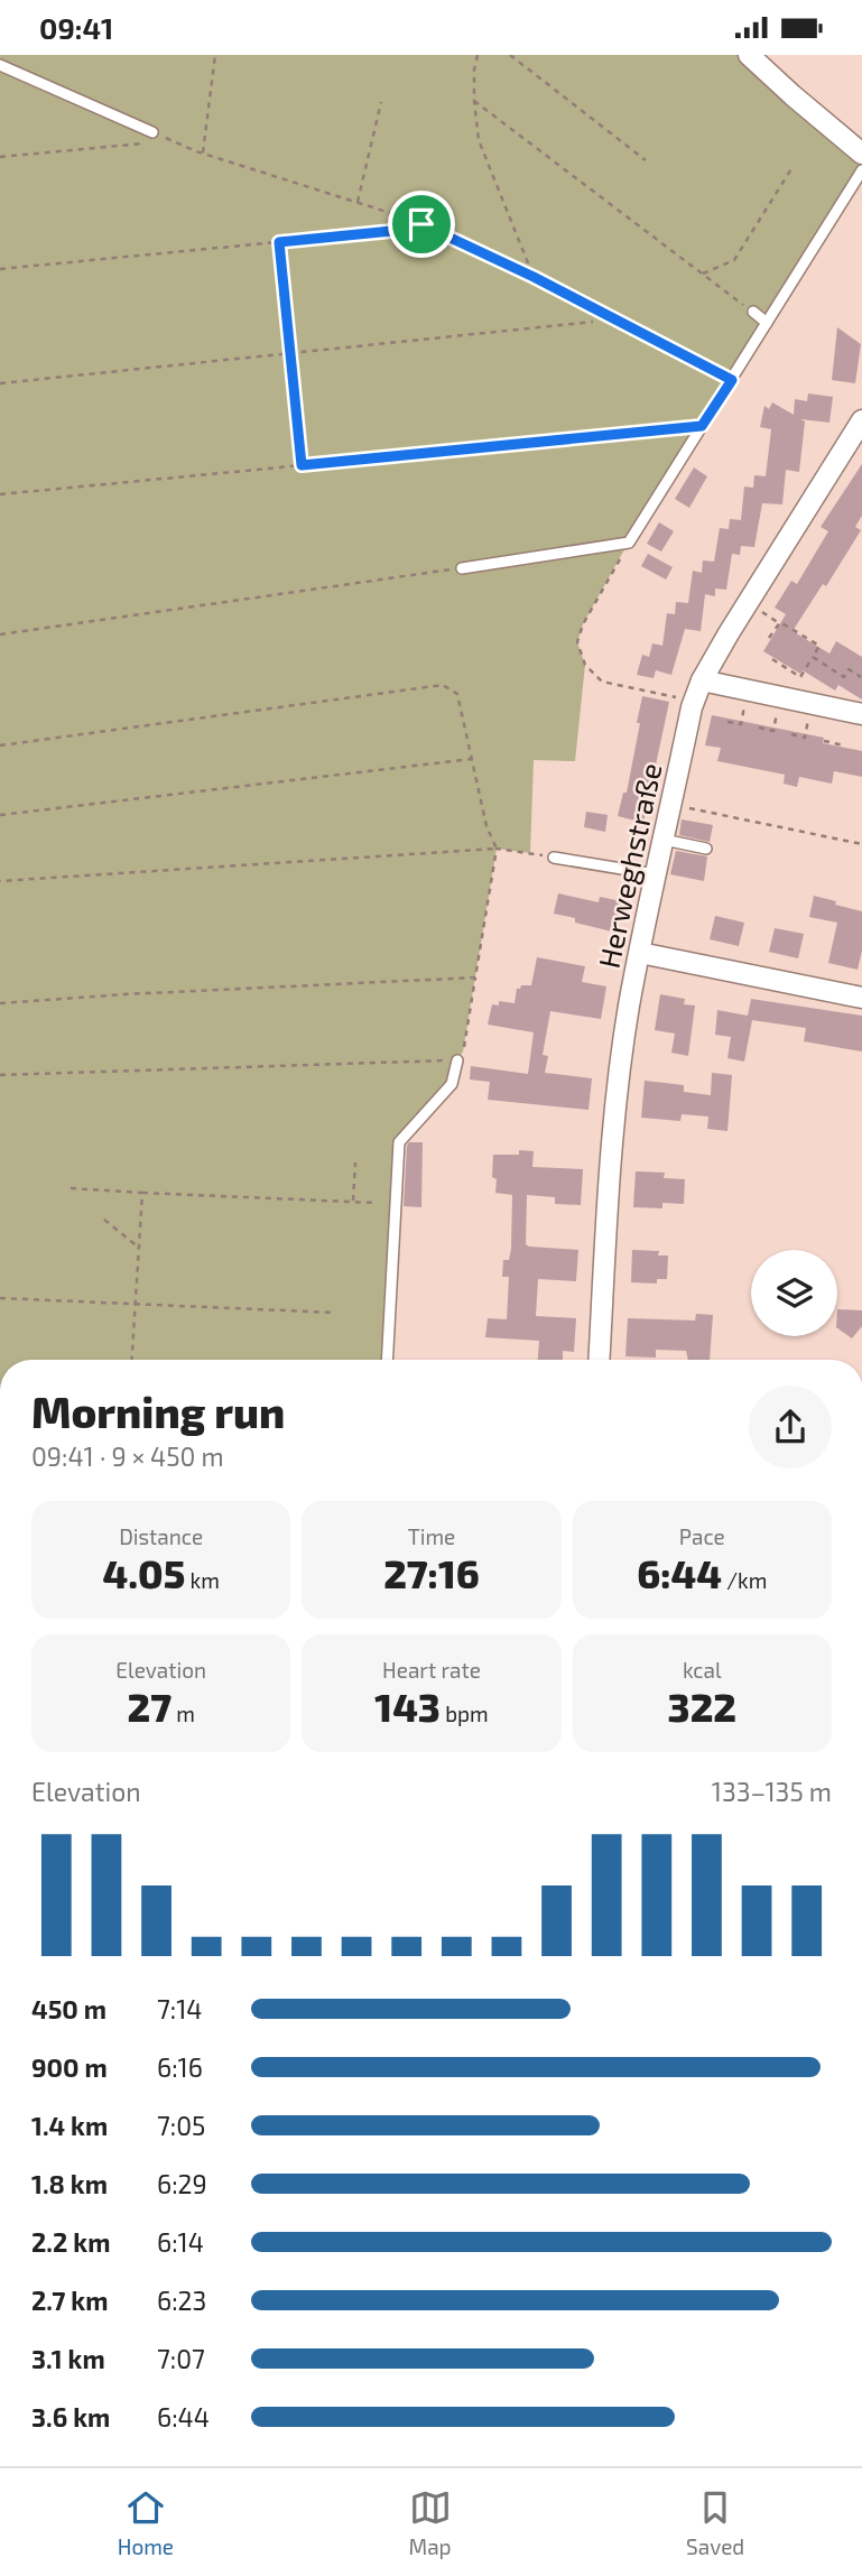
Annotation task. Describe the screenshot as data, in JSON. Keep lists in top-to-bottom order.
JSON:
{
  "streets": {
    "street": ["Herweghstraße"]
  },
  "page": {
    "status": "09:41",
    "heading": ["Morning run", "09:41 · 9 × 450 m"],
    "stats": [
      ["Distance", "4.05 km"],
      ["Time", "27:16"],
      ["Pace", "6:44 /km"],
      ["Elevation", "27 m"],
      ["Heart rate", "143 bpm"],
      ["kcal", "322"]
    ],
    "chart": ["Elevation", "133–135 m"],
    "list": [
      {
        "name": "450 m",
        "note": "7:14"
      },
      {
        "name": "900 m",
        "note": "6:16"
      },
      {
        "name": "1.4 km",
        "note": "7:05"
      },
      {
        "name": "1.8 km",
        "note": "6:29"
      },
      {
        "name": "2.2 km",
        "note": "6:14"
      },
      {
        "name": "2.7 km",
        "note": "6:23"
      },
      {
        "name": "3.1 km",
        "note": "7:07"
      },
      {
        "name": "3.6 km",
        "note": "6:44"
      }
    ],
    "tabs": ["Home", "Map", "Saved"]
  }
}
